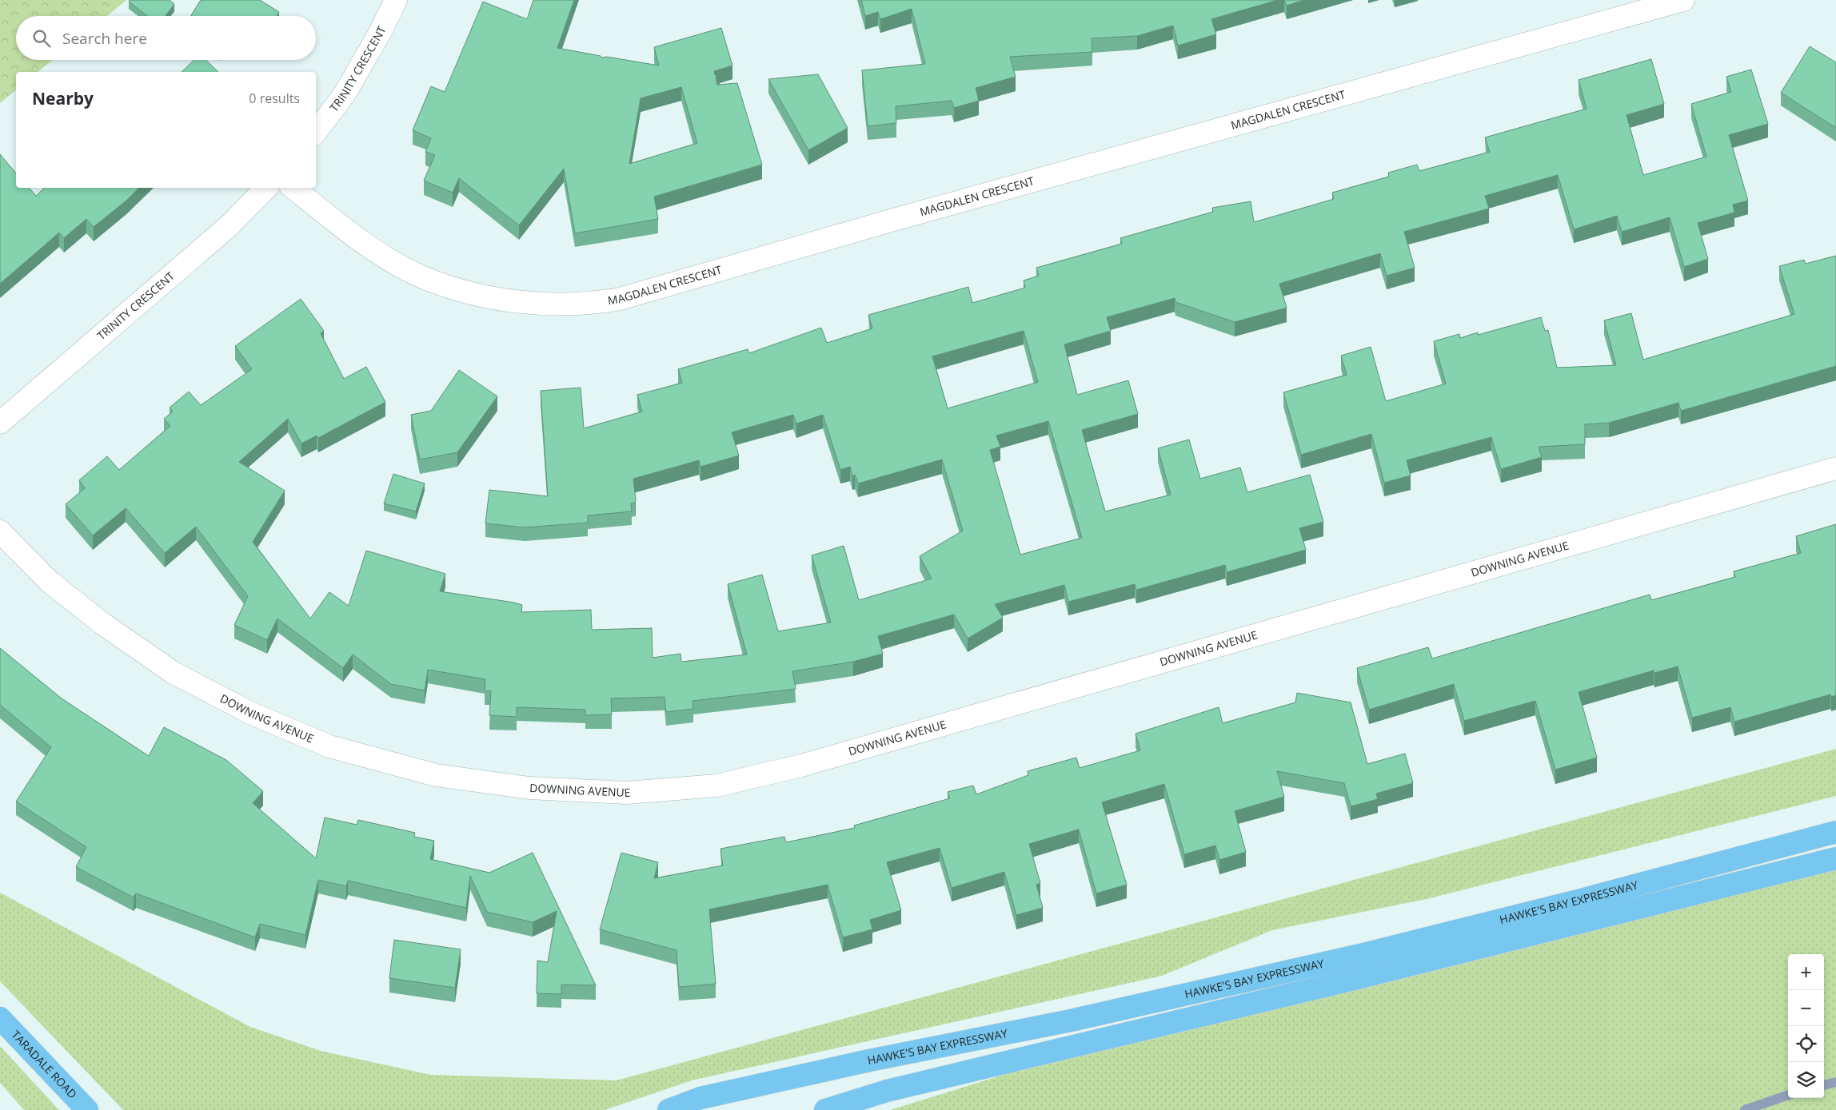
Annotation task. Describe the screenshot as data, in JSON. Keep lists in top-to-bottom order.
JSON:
{
  "streets": {
    "highway": ["HAWKE'S BAY EXPRESSWAY", "TARADALE ROAD"],
    "street": ["TRINITY CRESCENT", "MAGDALEN CRESCENT", "DOWNING AVENUE"]
  },
  "page": {
    "search": "Search here",
    "heading": ["Nearby", "0 results"],
    "map_buttons": ["+", "−"]
  }
}
